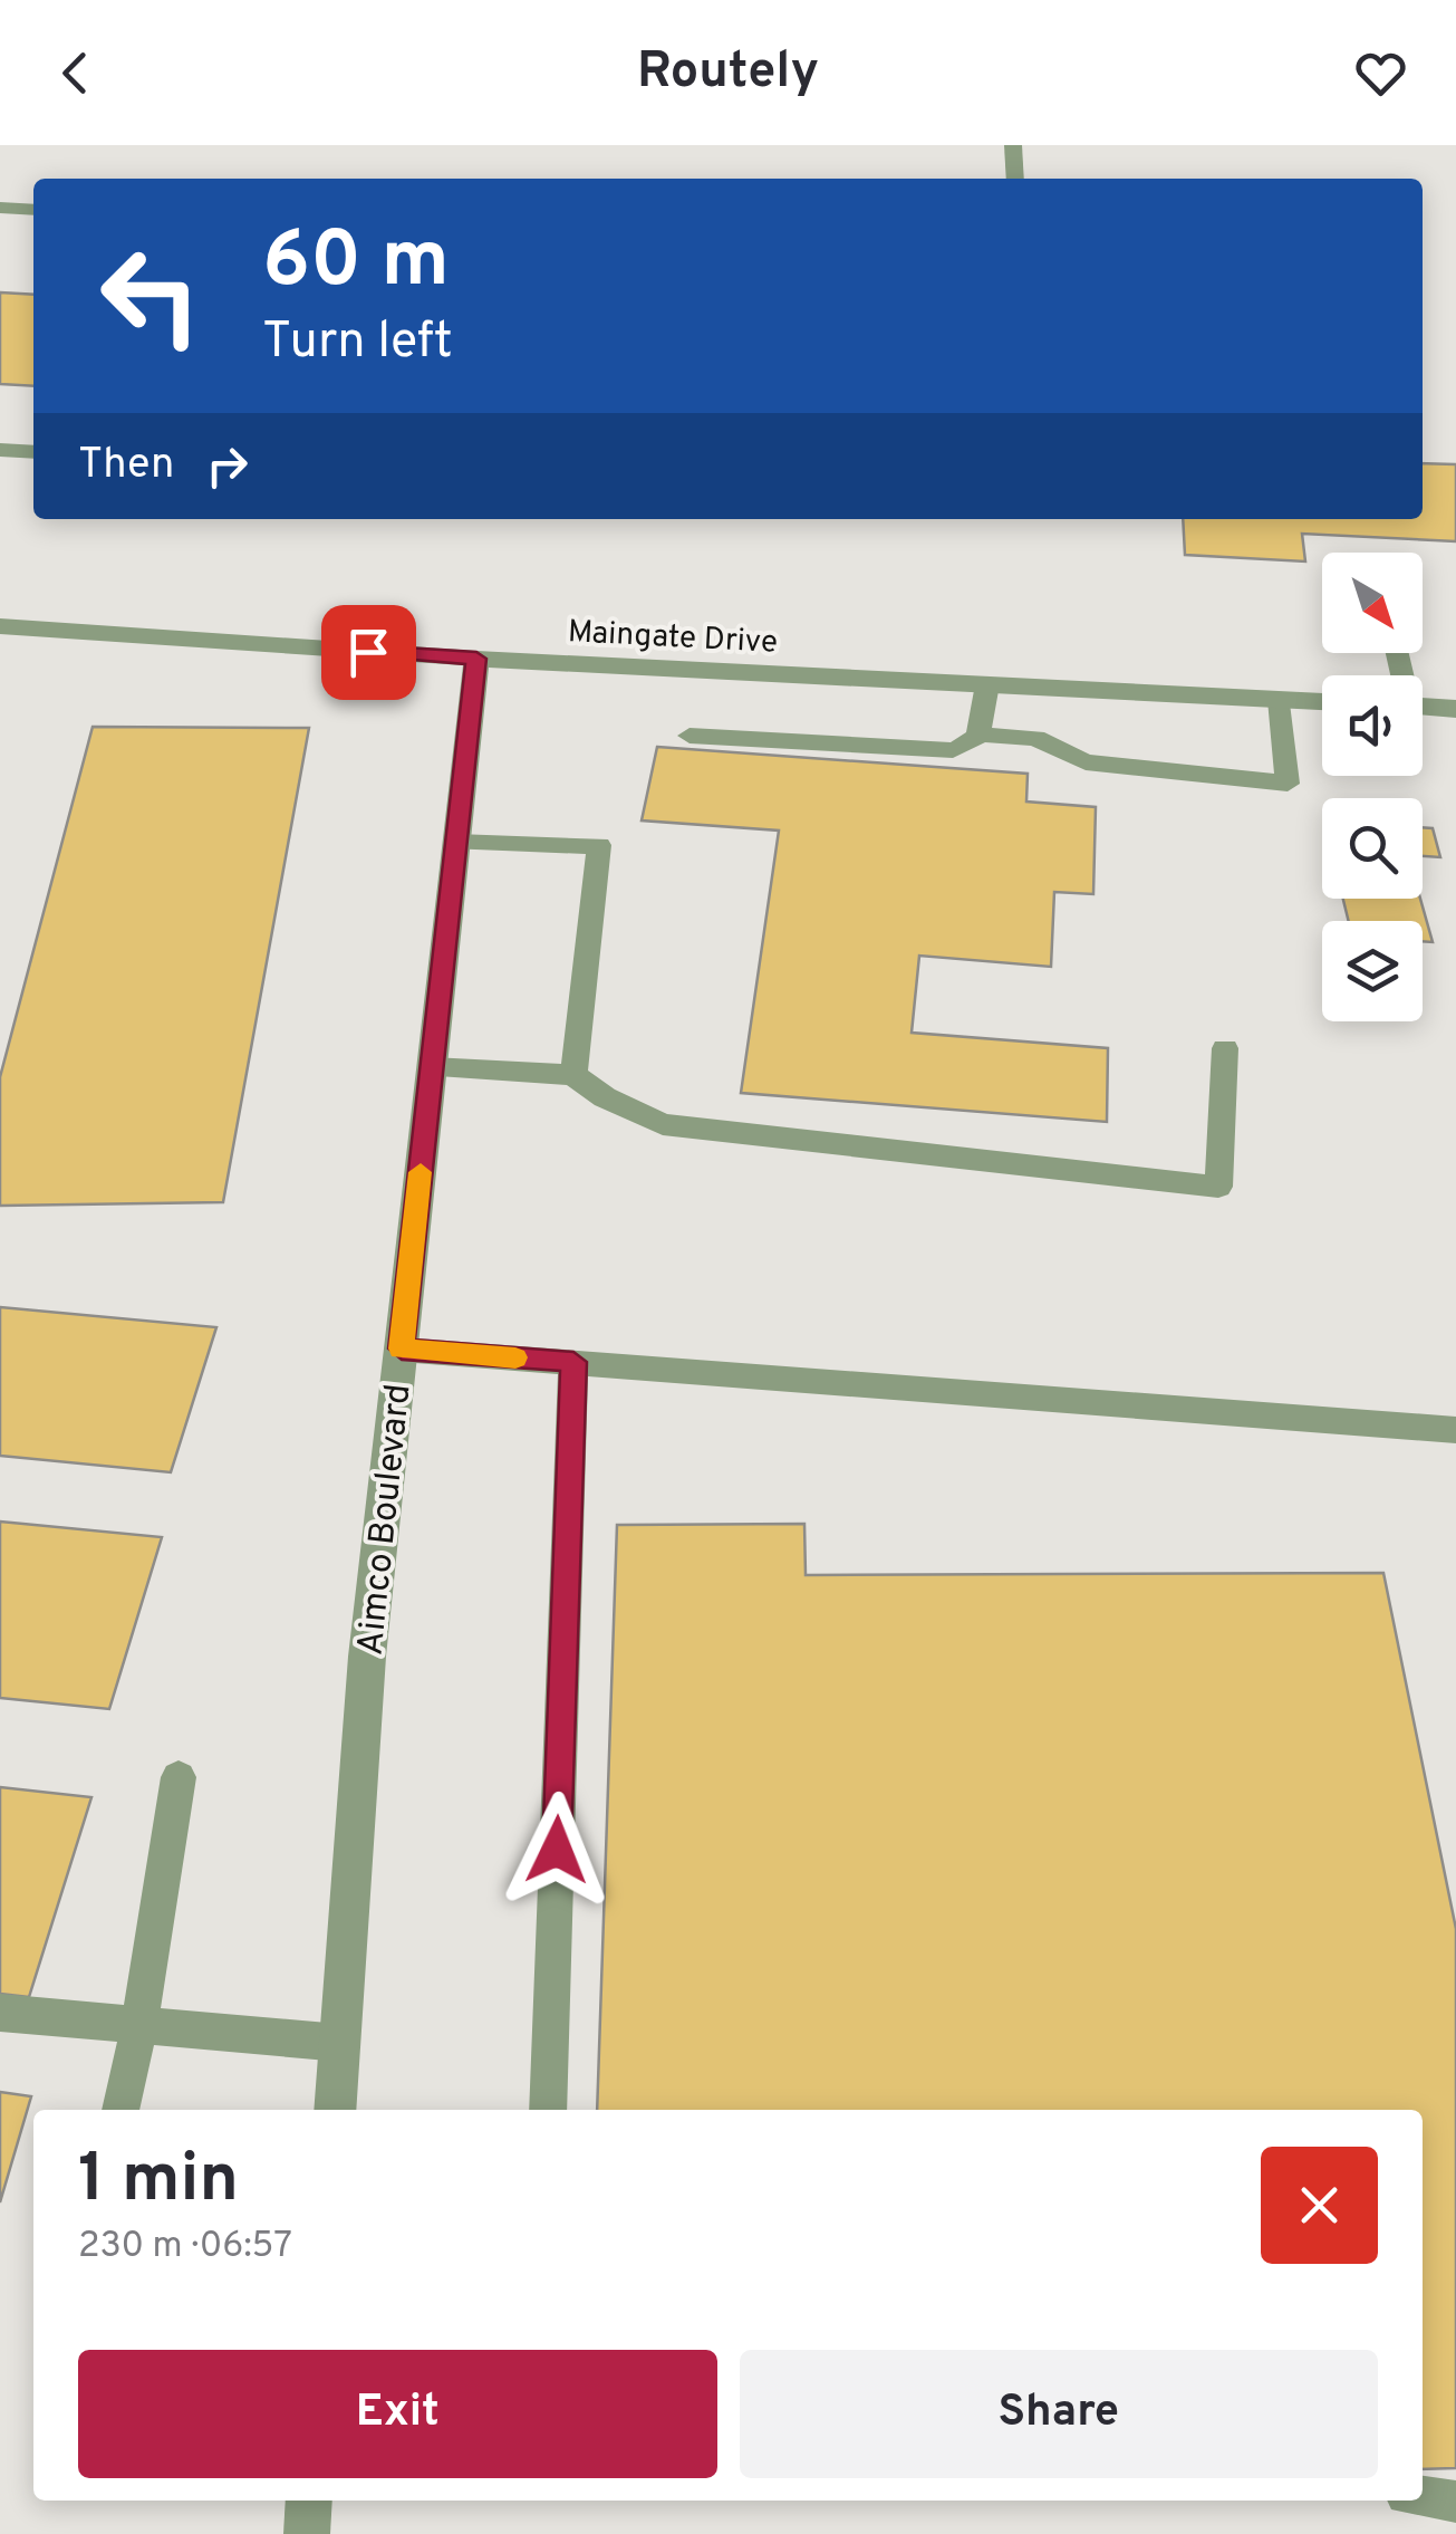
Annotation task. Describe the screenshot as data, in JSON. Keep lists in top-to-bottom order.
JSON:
{
  "streets": {
    "street": ["Maingate Drive", "Aimco Boulevard"]
  },
  "crossings": [
    ["Maingate Drive", "Aimco Boulevard"]
  ],
  "north": "bottom right",
  "page": {
    "header": "Routely",
    "turn": ["60 m", "Turn left"],
    "then": "Then",
    "heading": ["1 min", "230 m · 06:57"],
    "buttons": ["Exit", "Share"]
  }
}
